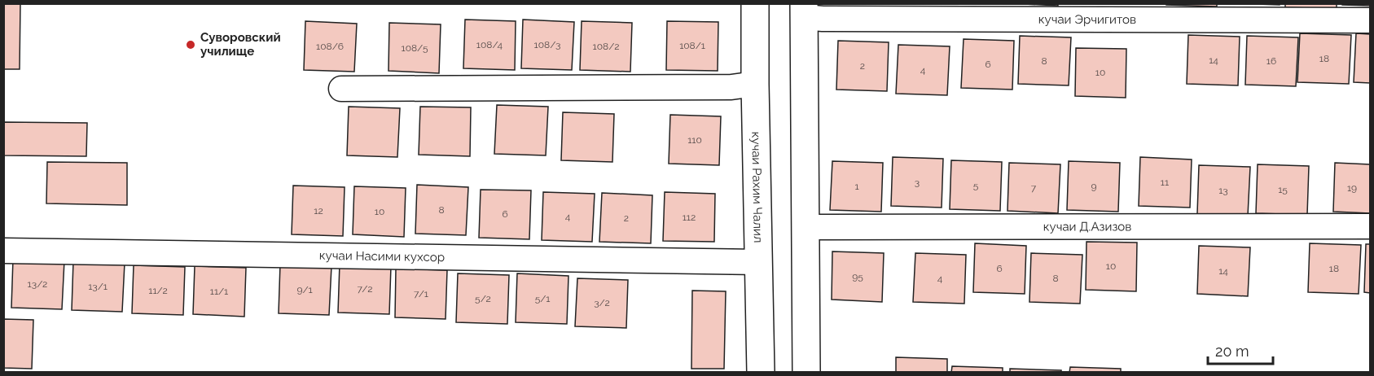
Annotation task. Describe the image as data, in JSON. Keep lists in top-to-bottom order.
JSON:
{
  "streets": {
    "main road": ["кучаи Рахим Чалил"],
    "street": ["кучаи Эрчигитов", "кучаи Д.Азизов", "кучаи Насими кухсор"]
  },
  "crossings": [
    ["кучаи Рахим Чалил", "кучаи Насими кухсор"]
  ],
  "places": ["Суворовский училище"],
  "house_numbers": [
    "108/4",
    "108/3",
    "108/1",
    "108/6",
    "108/2",
    "108/5",
    "18",
    "14",
    "8",
    "16",
    "6",
    "2",
    "4",
    "10",
    "110",
    "3",
    "11",
    "5",
    "1",
    "9",
    "7",
    "19",
    "15",
    "13",
    "8",
    "12",
    "10",
    "6",
    "4",
    "112",
    "2",
    "10",
    "6",
    "18",
    "14",
    "95",
    "4",
    "8",
    "13/2",
    "13/1",
    "7/2",
    "9/1",
    "11/2",
    "11/1",
    "7/1",
    "5/2",
    "5/1",
    "3/2"
  ],
  "scale_bar": "20 m"
}
